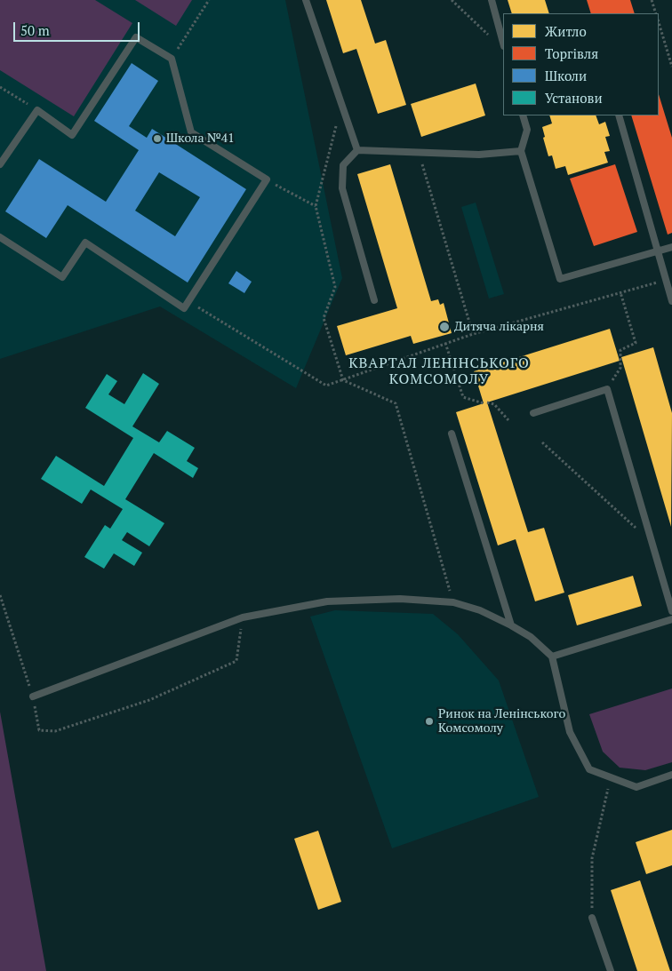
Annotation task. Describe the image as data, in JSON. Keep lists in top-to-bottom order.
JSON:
{
  "districts": ["КВАРТАЛ ЛЕНІНСЬКОГО КОМСОМОЛУ"],
  "places": ["Школа №41", "Дитяча лікарня", "Ринок на Ленінського Комсомолу"],
  "legend": [
    "Житло",
    "Торгівля",
    "Школи",
    "Установи"
  ],
  "scale_bar": "50 m"
}
